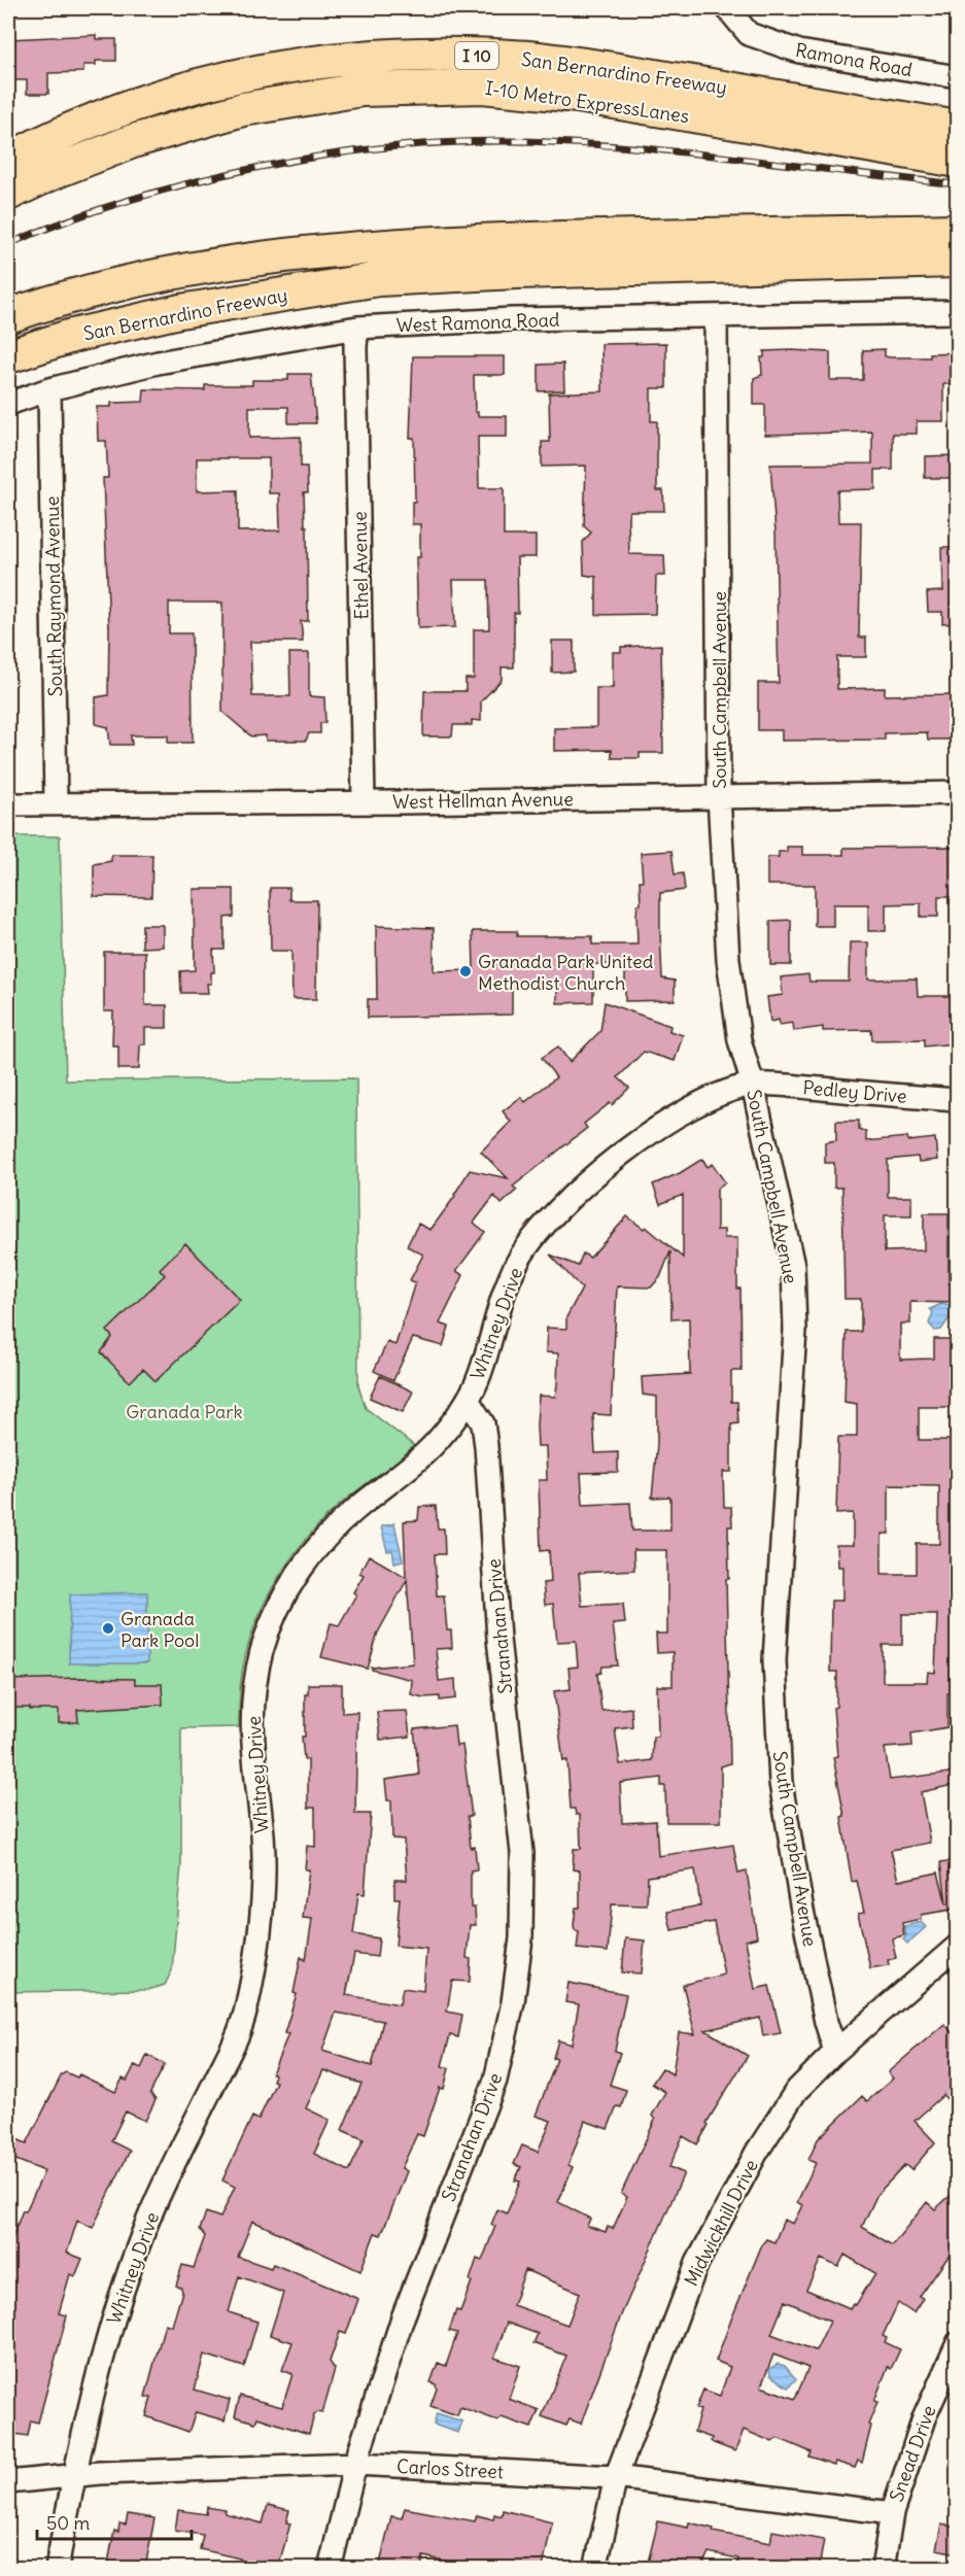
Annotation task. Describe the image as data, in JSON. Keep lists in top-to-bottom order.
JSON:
{
  "streets": {
    "highway": ["I 10", "San Bernardino Freeway", "I-10 Metro ExpressLanes"],
    "street": [
      "Ramona Road",
      "West Ramona Road",
      "Ethel Avenue",
      "South Raymond Avenue",
      "South Campbell Avenue",
      "West Hellman Avenue",
      "Pedley Drive",
      "Whitney Drive",
      "Stranahan Drive",
      "Midwickhill Drive",
      "Snead Drive",
      "Carlos Street"
    ]
  },
  "crossings": [
    ["West Ramona Road", "Ethel Avenue"],
    ["West Ramona Road", "South Raymond Avenue"],
    ["West Ramona Road", "South Campbell Avenue"],
    ["Ethel Avenue", "West Hellman Avenue"],
    ["South Raymond Avenue", "West Hellman Avenue"],
    ["South Campbell Avenue", "West Hellman Avenue"],
    ["South Campbell Avenue", "Pedley Drive"],
    ["South Campbell Avenue", "Whitney Drive"],
    ["South Campbell Avenue", "Midwickhill Drive"],
    ["Pedley Drive", "Whitney Drive"],
    ["Whitney Drive", "Stranahan Drive"],
    ["Whitney Drive", "Carlos Street"],
    ["Stranahan Drive", "Carlos Street"],
    ["Midwickhill Drive", "Carlos Street"],
    ["Snead Drive", "Carlos Street"]
  ],
  "parks": ["Granada Park"],
  "places": ["Granada Park United Methodist Church", "Granada Park Pool"],
  "scale_bar": "50 m"
}
